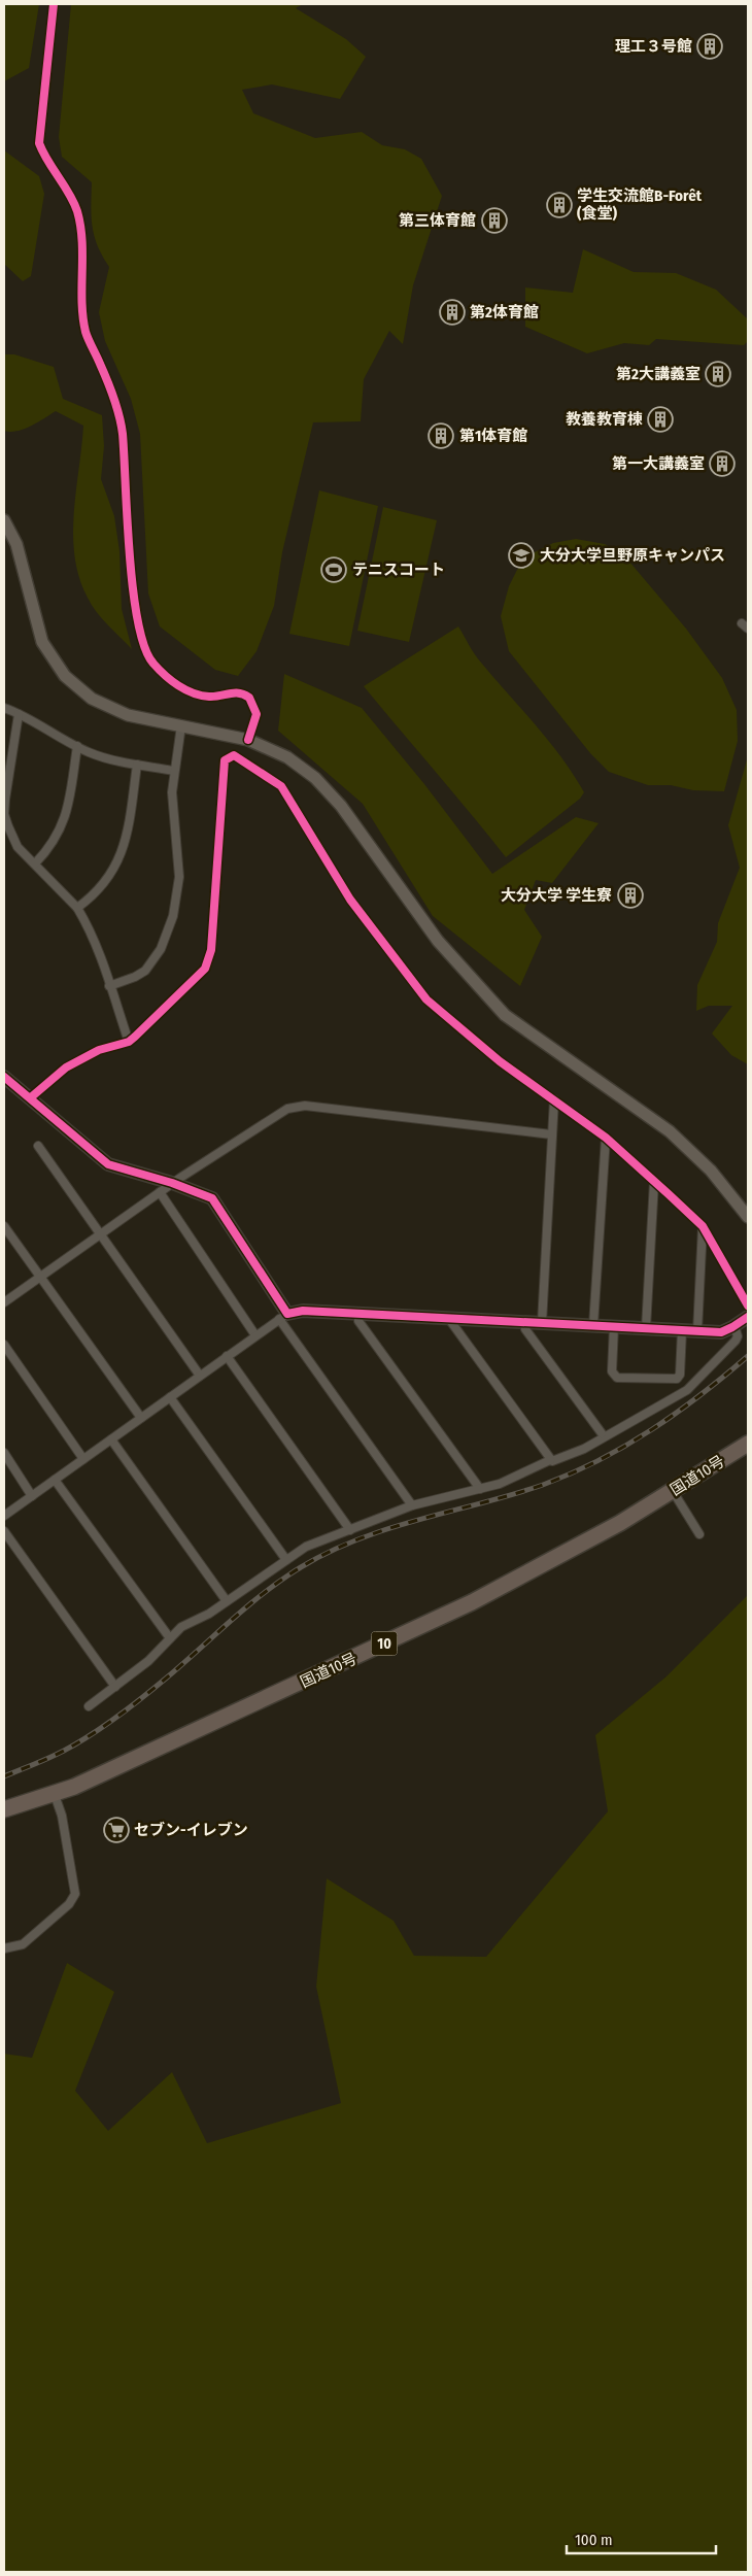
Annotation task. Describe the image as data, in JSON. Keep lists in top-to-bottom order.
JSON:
{
  "streets": {
    "highway": ["国道10号", "10"]
  },
  "places": {
    "building": [
      "理工３号館",
      "学生交流館B-Forêt (食堂)",
      "第三体育館",
      "第2体育館",
      "第2大講義室",
      "教養教育棟",
      "第1体育館",
      "第一大講義室",
      "大分大学 学生寮"
    ],
    "school or university": ["大分大学旦野原キャンパス"],
    "sports": ["テニスコート"],
    "supermarket": ["セブン-イレブン"]
  },
  "scale_bar": "100 m"
}
